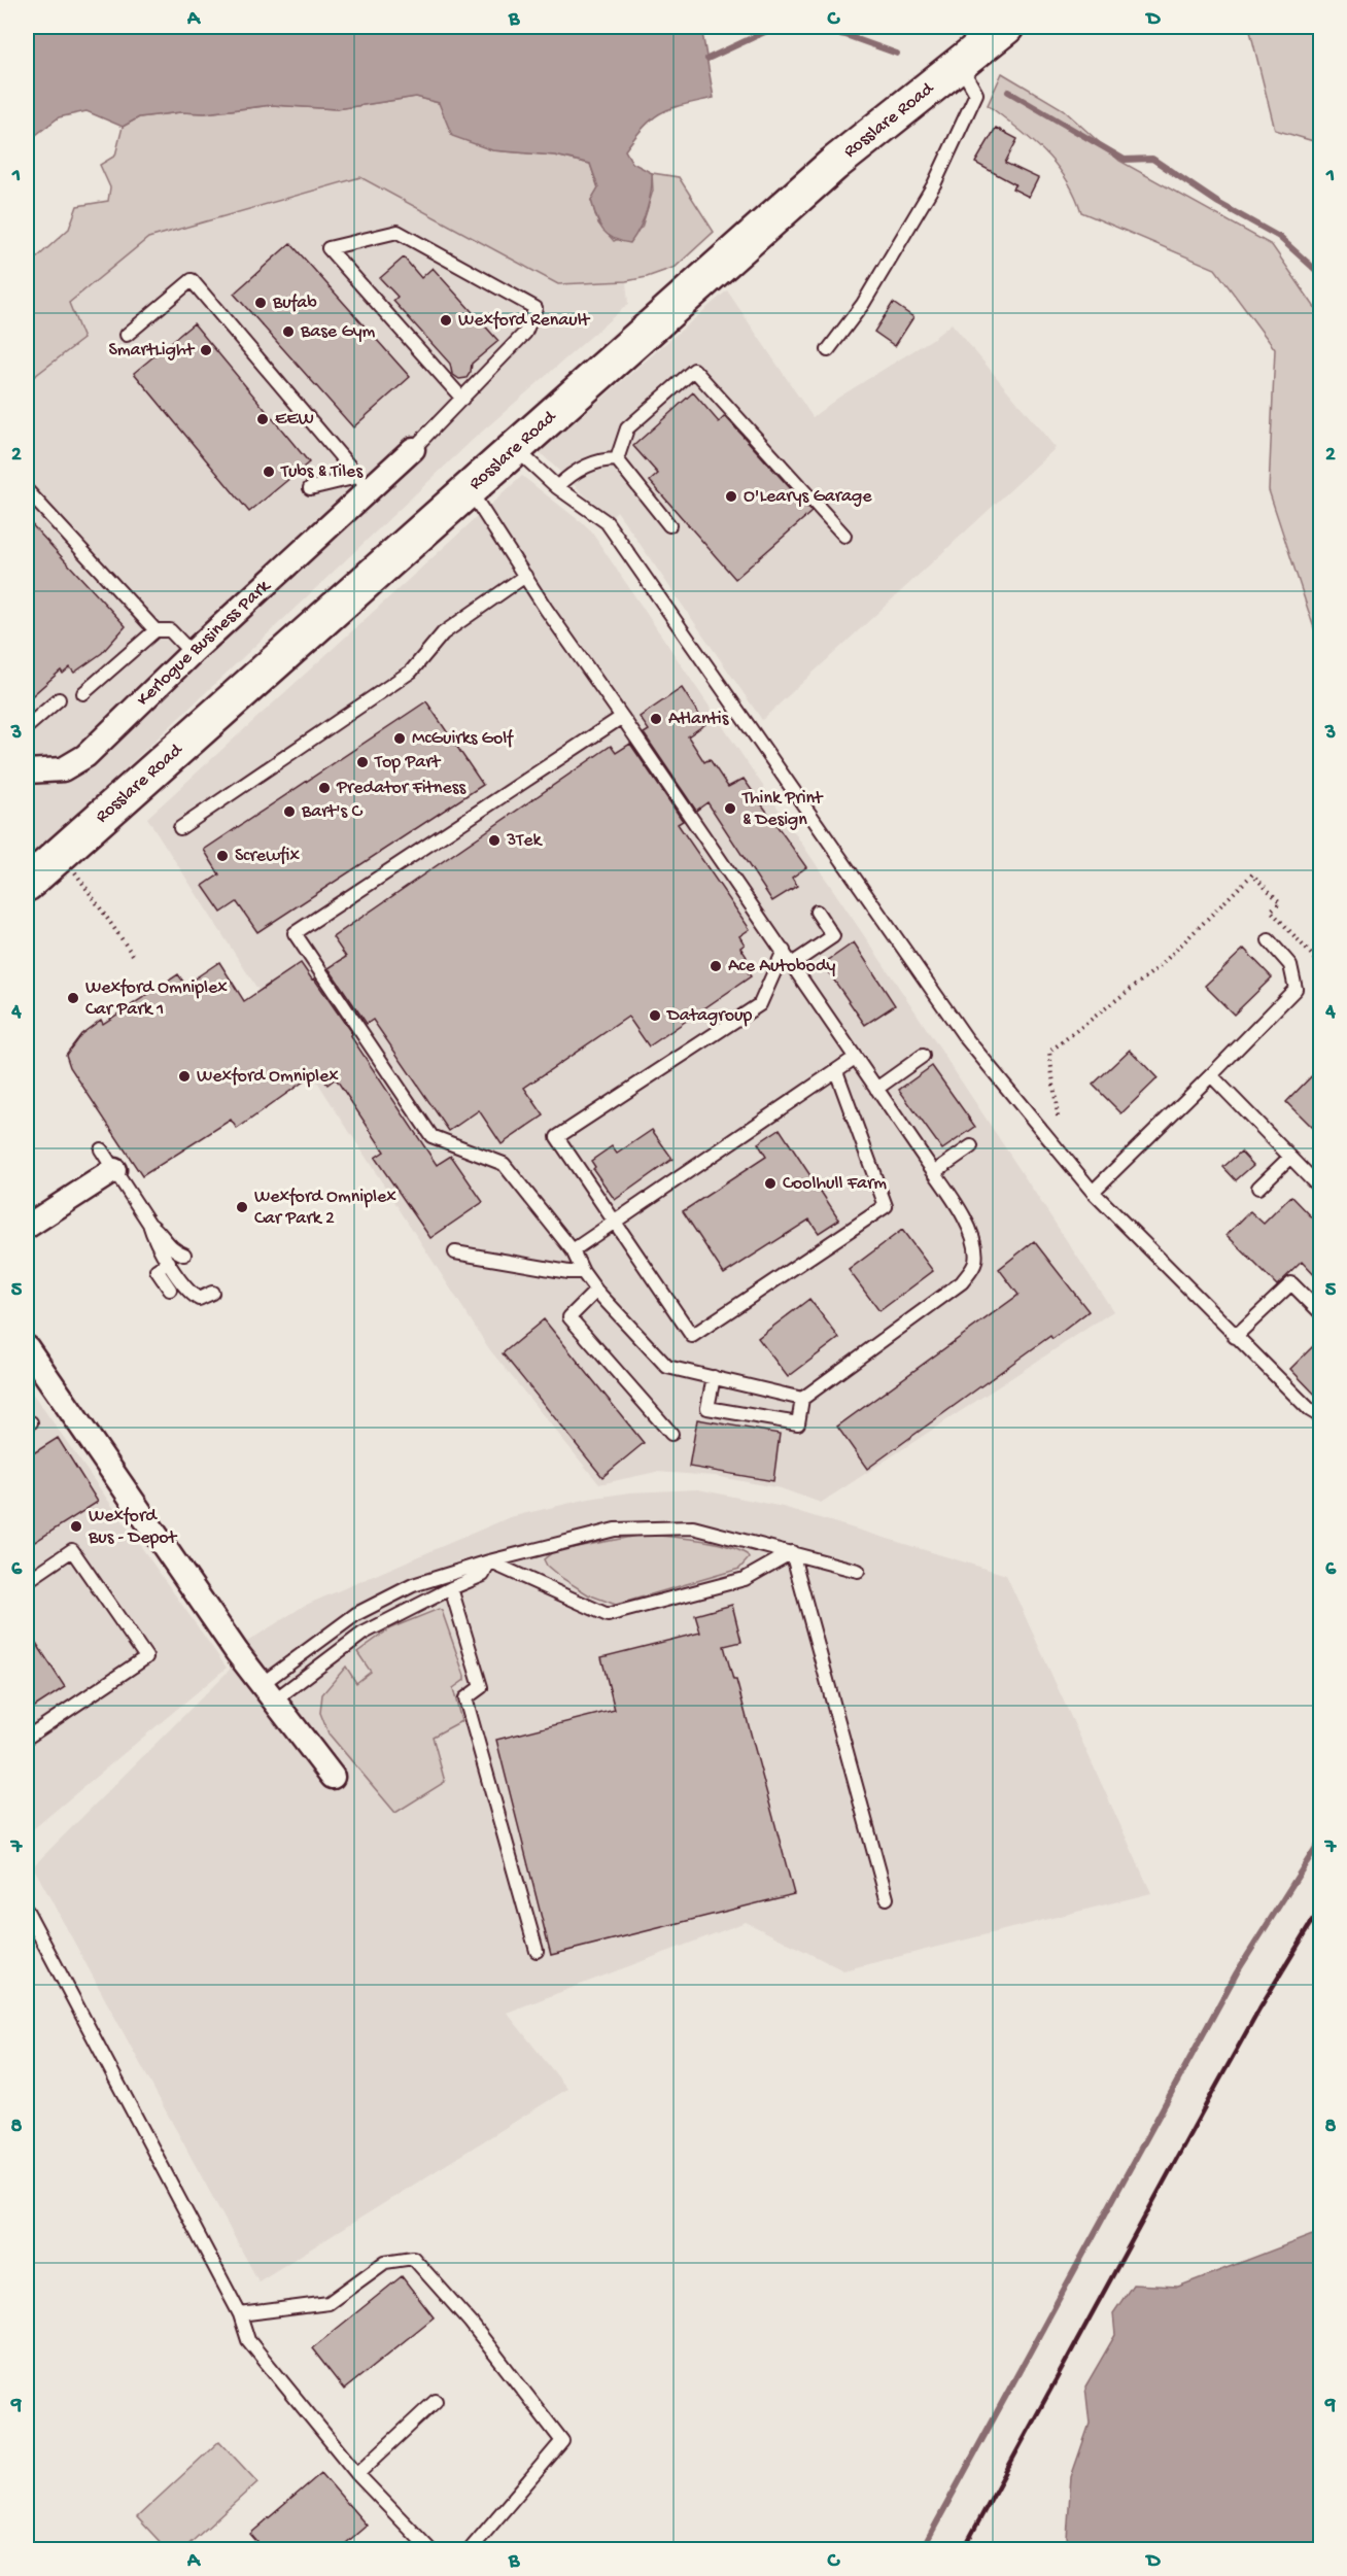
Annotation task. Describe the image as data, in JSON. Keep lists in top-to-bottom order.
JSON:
{
  "streets": {
    "main road": ["Rosslare Road"],
    "street": ["Kerlogue Business Park"]
  },
  "places": [
    "Bufab",
    "Wexford Renault",
    "Base Gym",
    "SmartLight",
    "EEW",
    "Tubs & Tiles",
    "O'Learys Garage",
    "Atlantis",
    "McGuirks Golf",
    "Top Part",
    "Predator Fitness",
    "Think Print & Design",
    "Bart's C",
    "3Tek",
    "Screwfix",
    "Ace Autobody",
    "Wexford Omniplex Car Park 1",
    "Datagroup",
    "Wexford Omniplex",
    "Coolhull Farm",
    "Wexford Omniplex Car Park 2",
    "Wexford Bus - Depot"
  ],
  "grid": {
    "columns": [
      "A",
      "B",
      "C",
      "D"
    ],
    "rows": [
      "1",
      "2",
      "3",
      "4",
      "5",
      "6",
      "7",
      "8",
      "9"
    ]
  }
}
